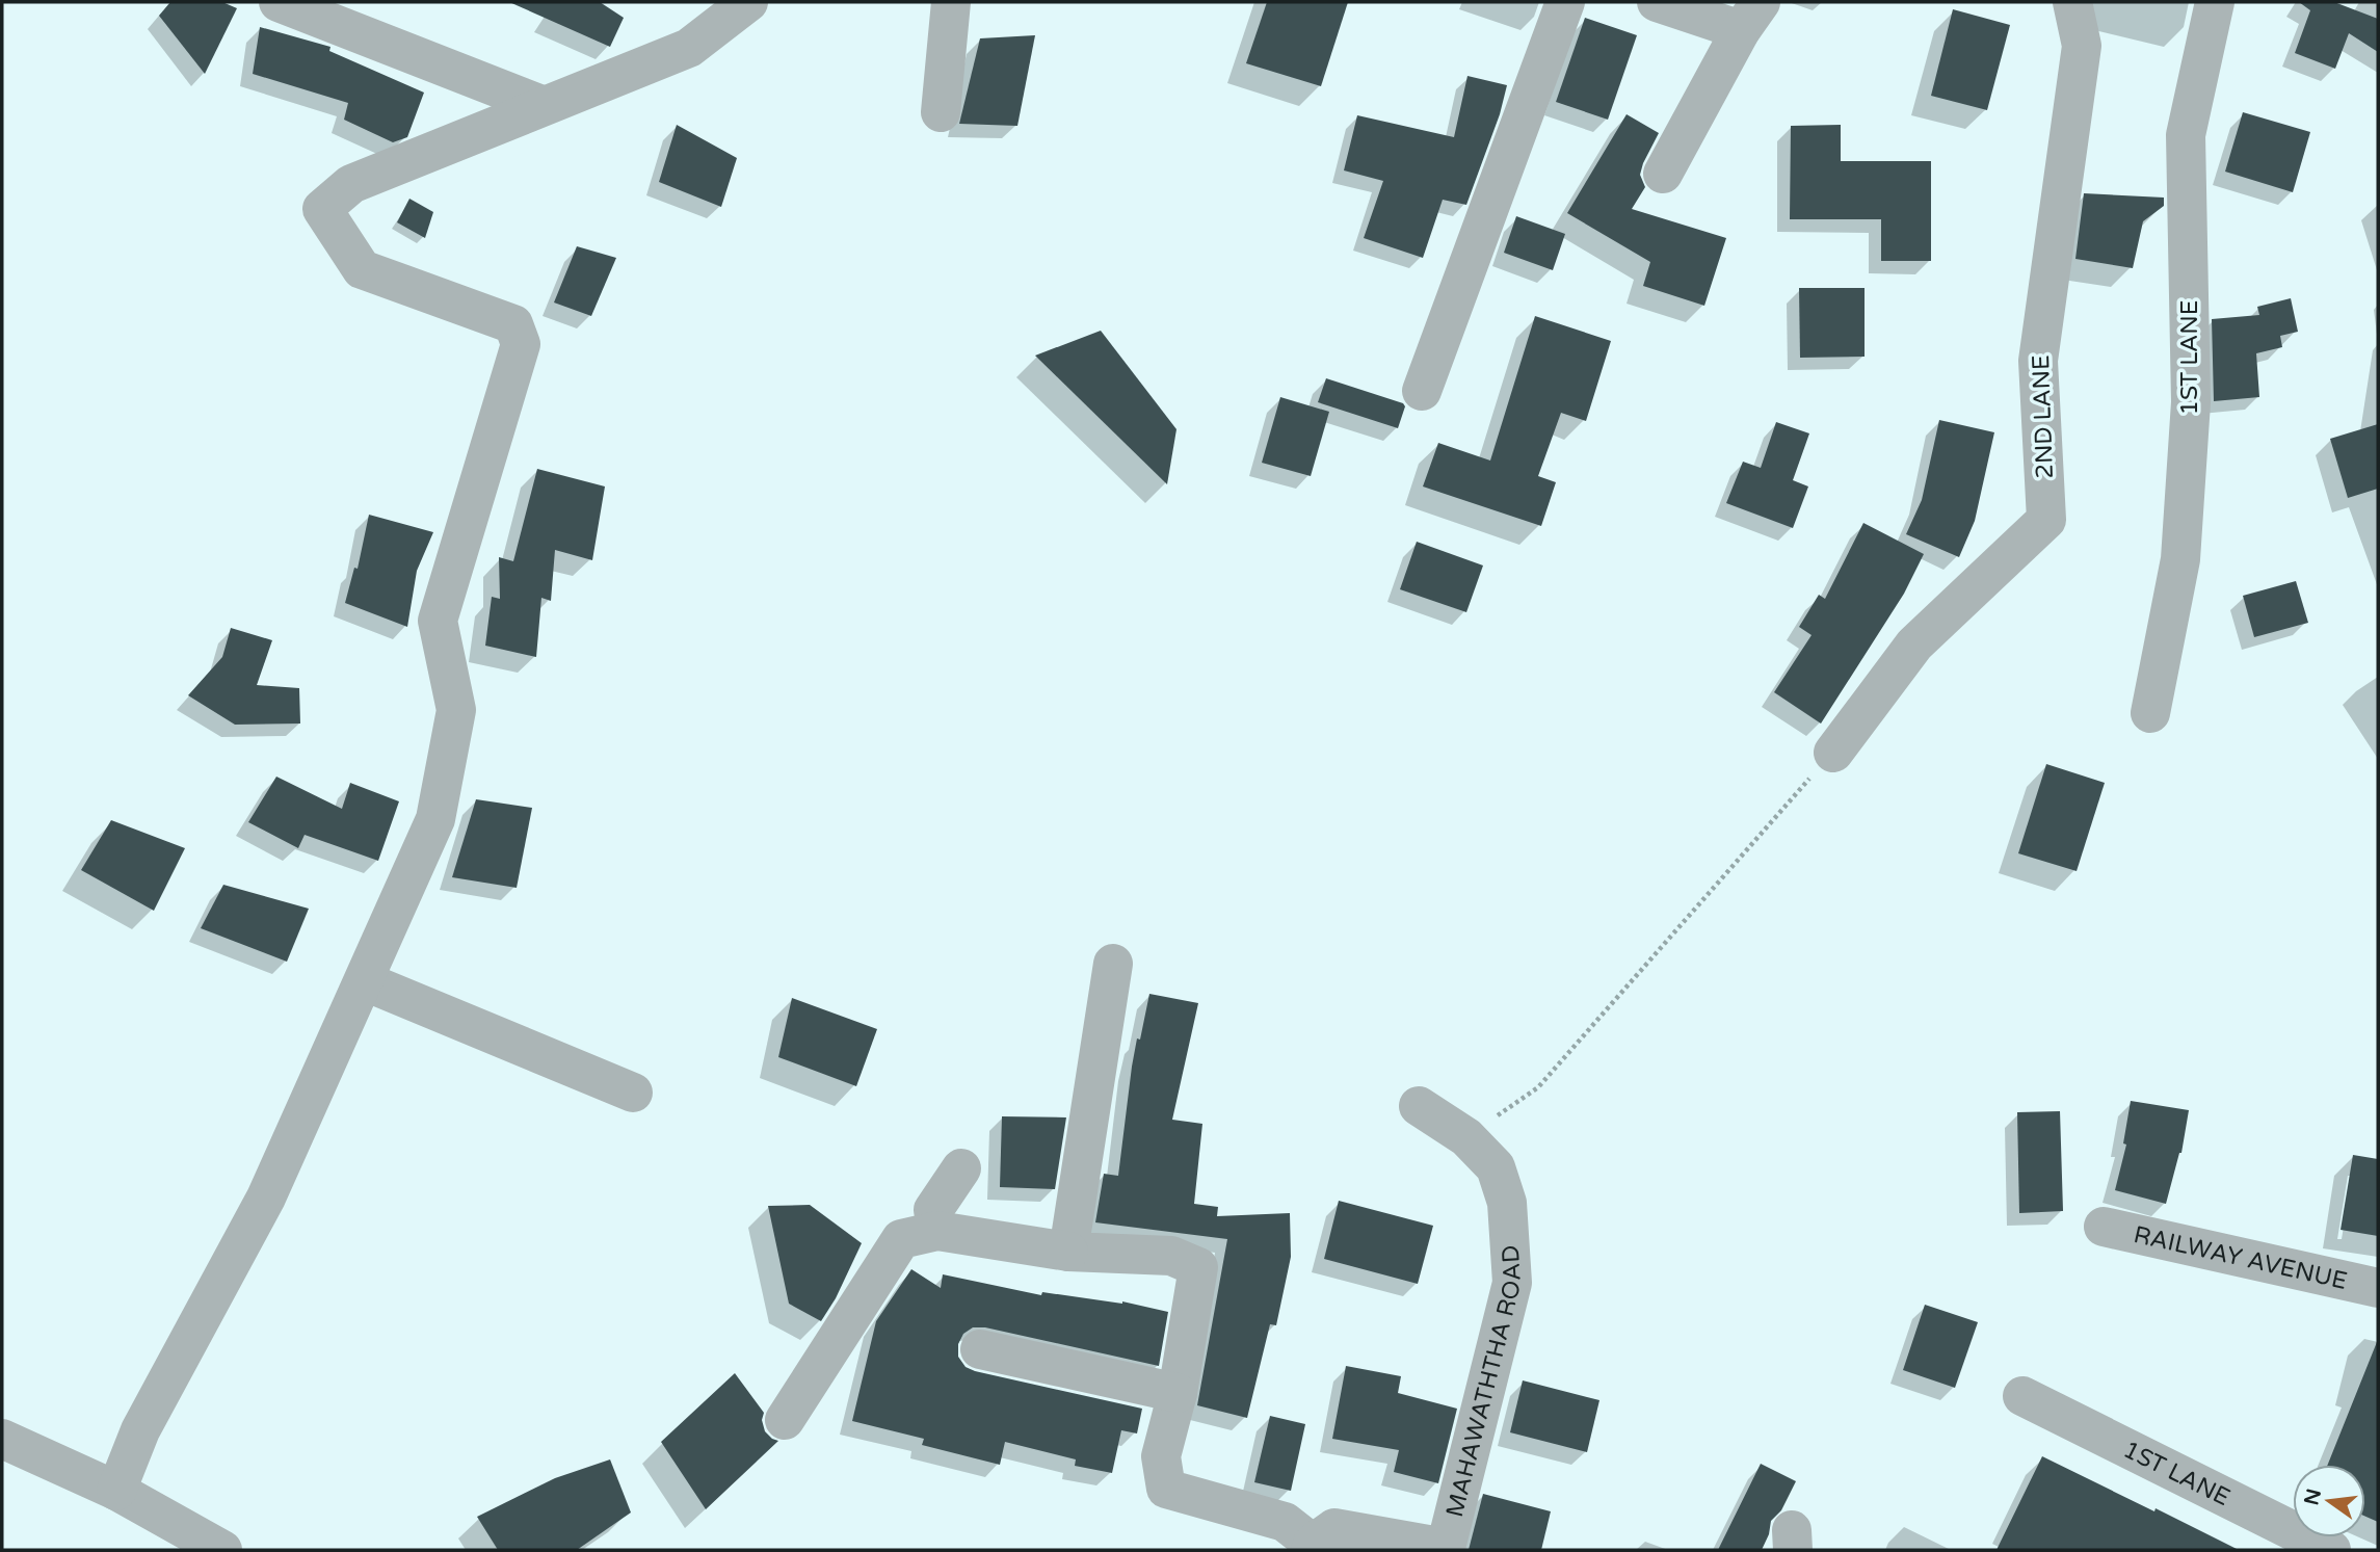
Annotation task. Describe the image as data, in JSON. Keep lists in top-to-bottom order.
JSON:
{
  "streets": {
    "street": [
      "1ST LANE",
      "2ND LANE",
      "RAILWAY AVENUE",
      "MAHAWATHTHA ROAD"
    ]
  },
  "north": "left"
}
